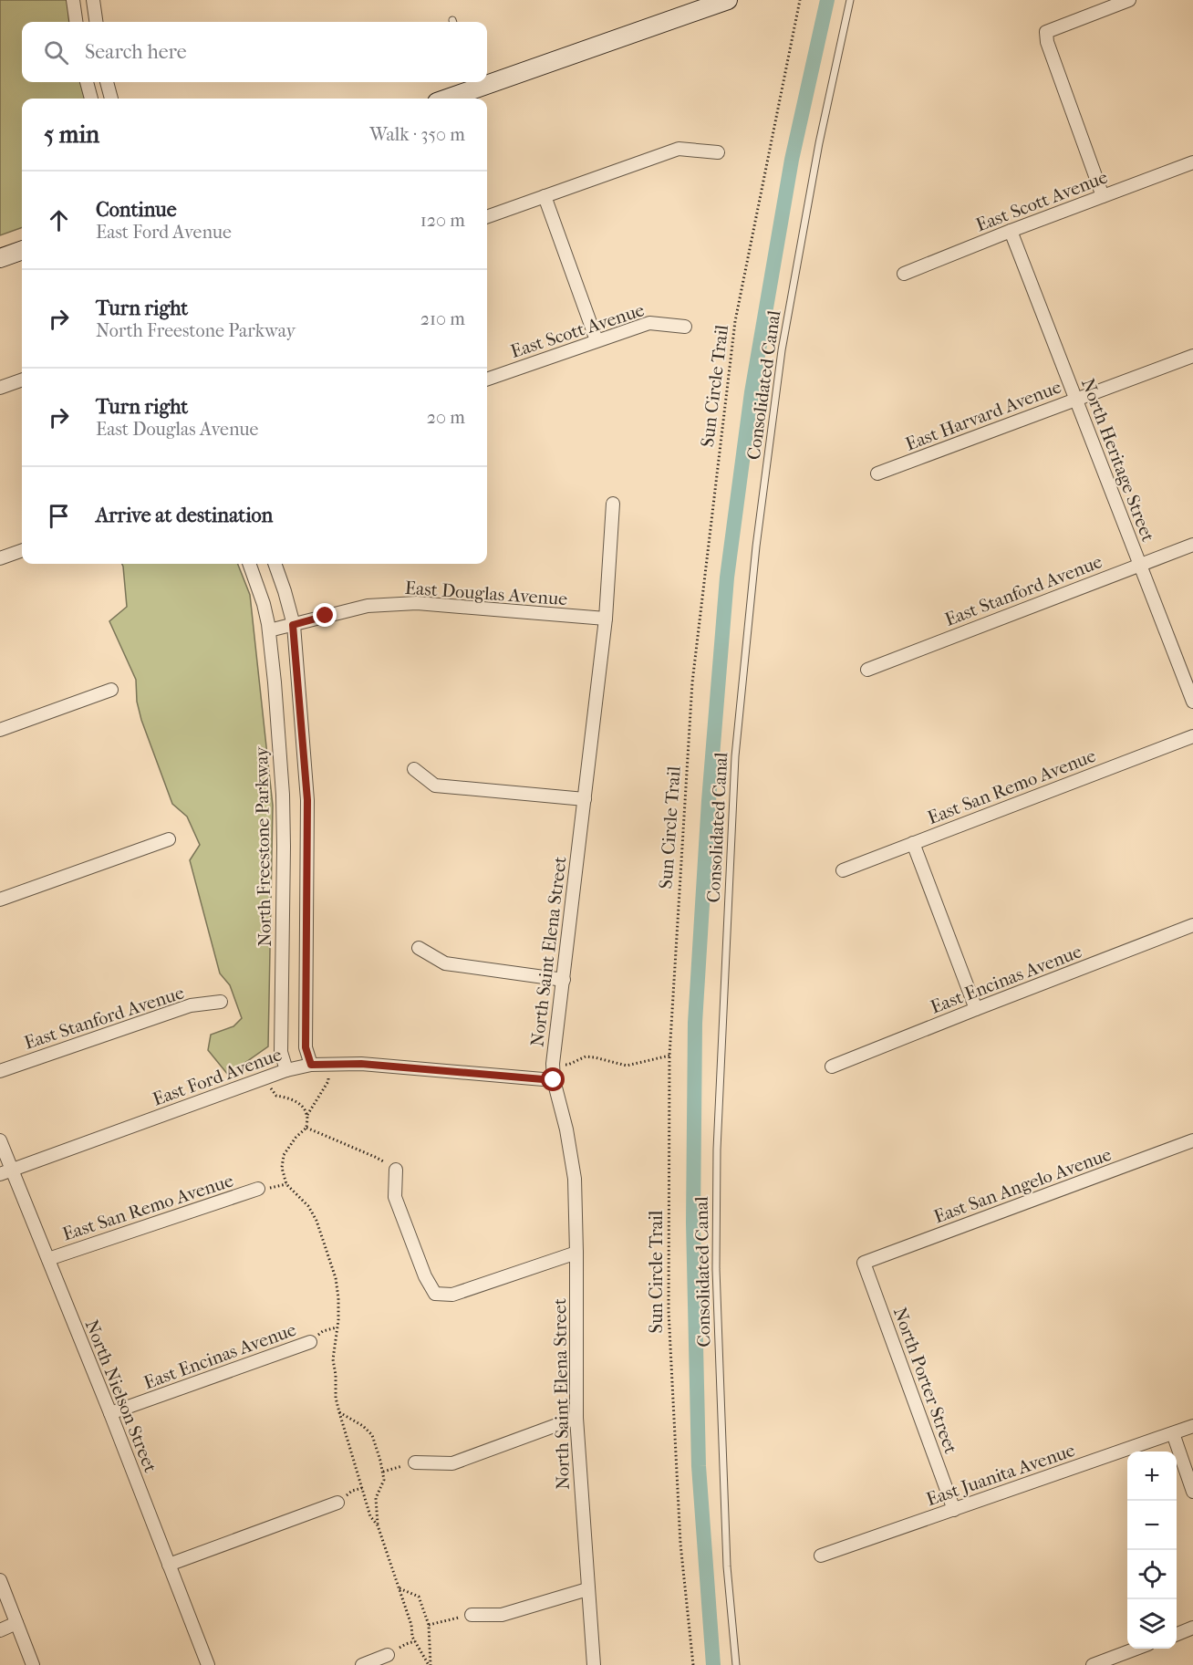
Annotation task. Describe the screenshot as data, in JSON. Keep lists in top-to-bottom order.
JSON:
{
  "streets": {
    "street": [
      "East Scott Avenue",
      "East Harvard Avenue",
      "North Heritage Street",
      "East Stanford Avenue",
      "East Douglas Avenue",
      "East San Remo Avenue",
      "North Freestone Parkway",
      "North Saint Elena Street",
      "East Encinas Avenue",
      "East Ford Avenue",
      "East San Angelo Avenue",
      "North Porter Street",
      "North Nielson Street",
      "East Juanita Avenue"
    ],
    "lane": ["Consolidated Canal"],
    "path": ["Sun Circle Trail"]
  },
  "crossings": [
    ["East Scott Avenue", "North Heritage Street"],
    ["East Harvard Avenue", "North Heritage Street"],
    ["North Heritage Street", "East Stanford Avenue"],
    ["East Douglas Avenue", "North Freestone Parkway"],
    ["East Douglas Avenue", "North Saint Elena Street"],
    ["East San Remo Avenue", "North Nielson Street"],
    ["North Freestone Parkway", "East Ford Avenue"],
    ["North Saint Elena Street", "East Ford Avenue"],
    ["East Encinas Avenue", "North Nielson Street"],
    ["East Ford Avenue", "North Nielson Street"],
    ["East San Angelo Avenue", "North Porter Street"],
    ["North Porter Street", "East Juanita Avenue"]
  ],
  "page": {
    "search": "Search here",
    "heading": ["5 min", "Walk · 350 m"],
    "list": [
      ["Continue", "East Ford Avenue", "120 m"],
      ["Turn right", "North Freestone Parkway", "210 m"],
      ["Turn right", "East Douglas Avenue", "20 m"],
      "Arrive at destination"
    ],
    "map_buttons": ["+", "−"]
  }
}
